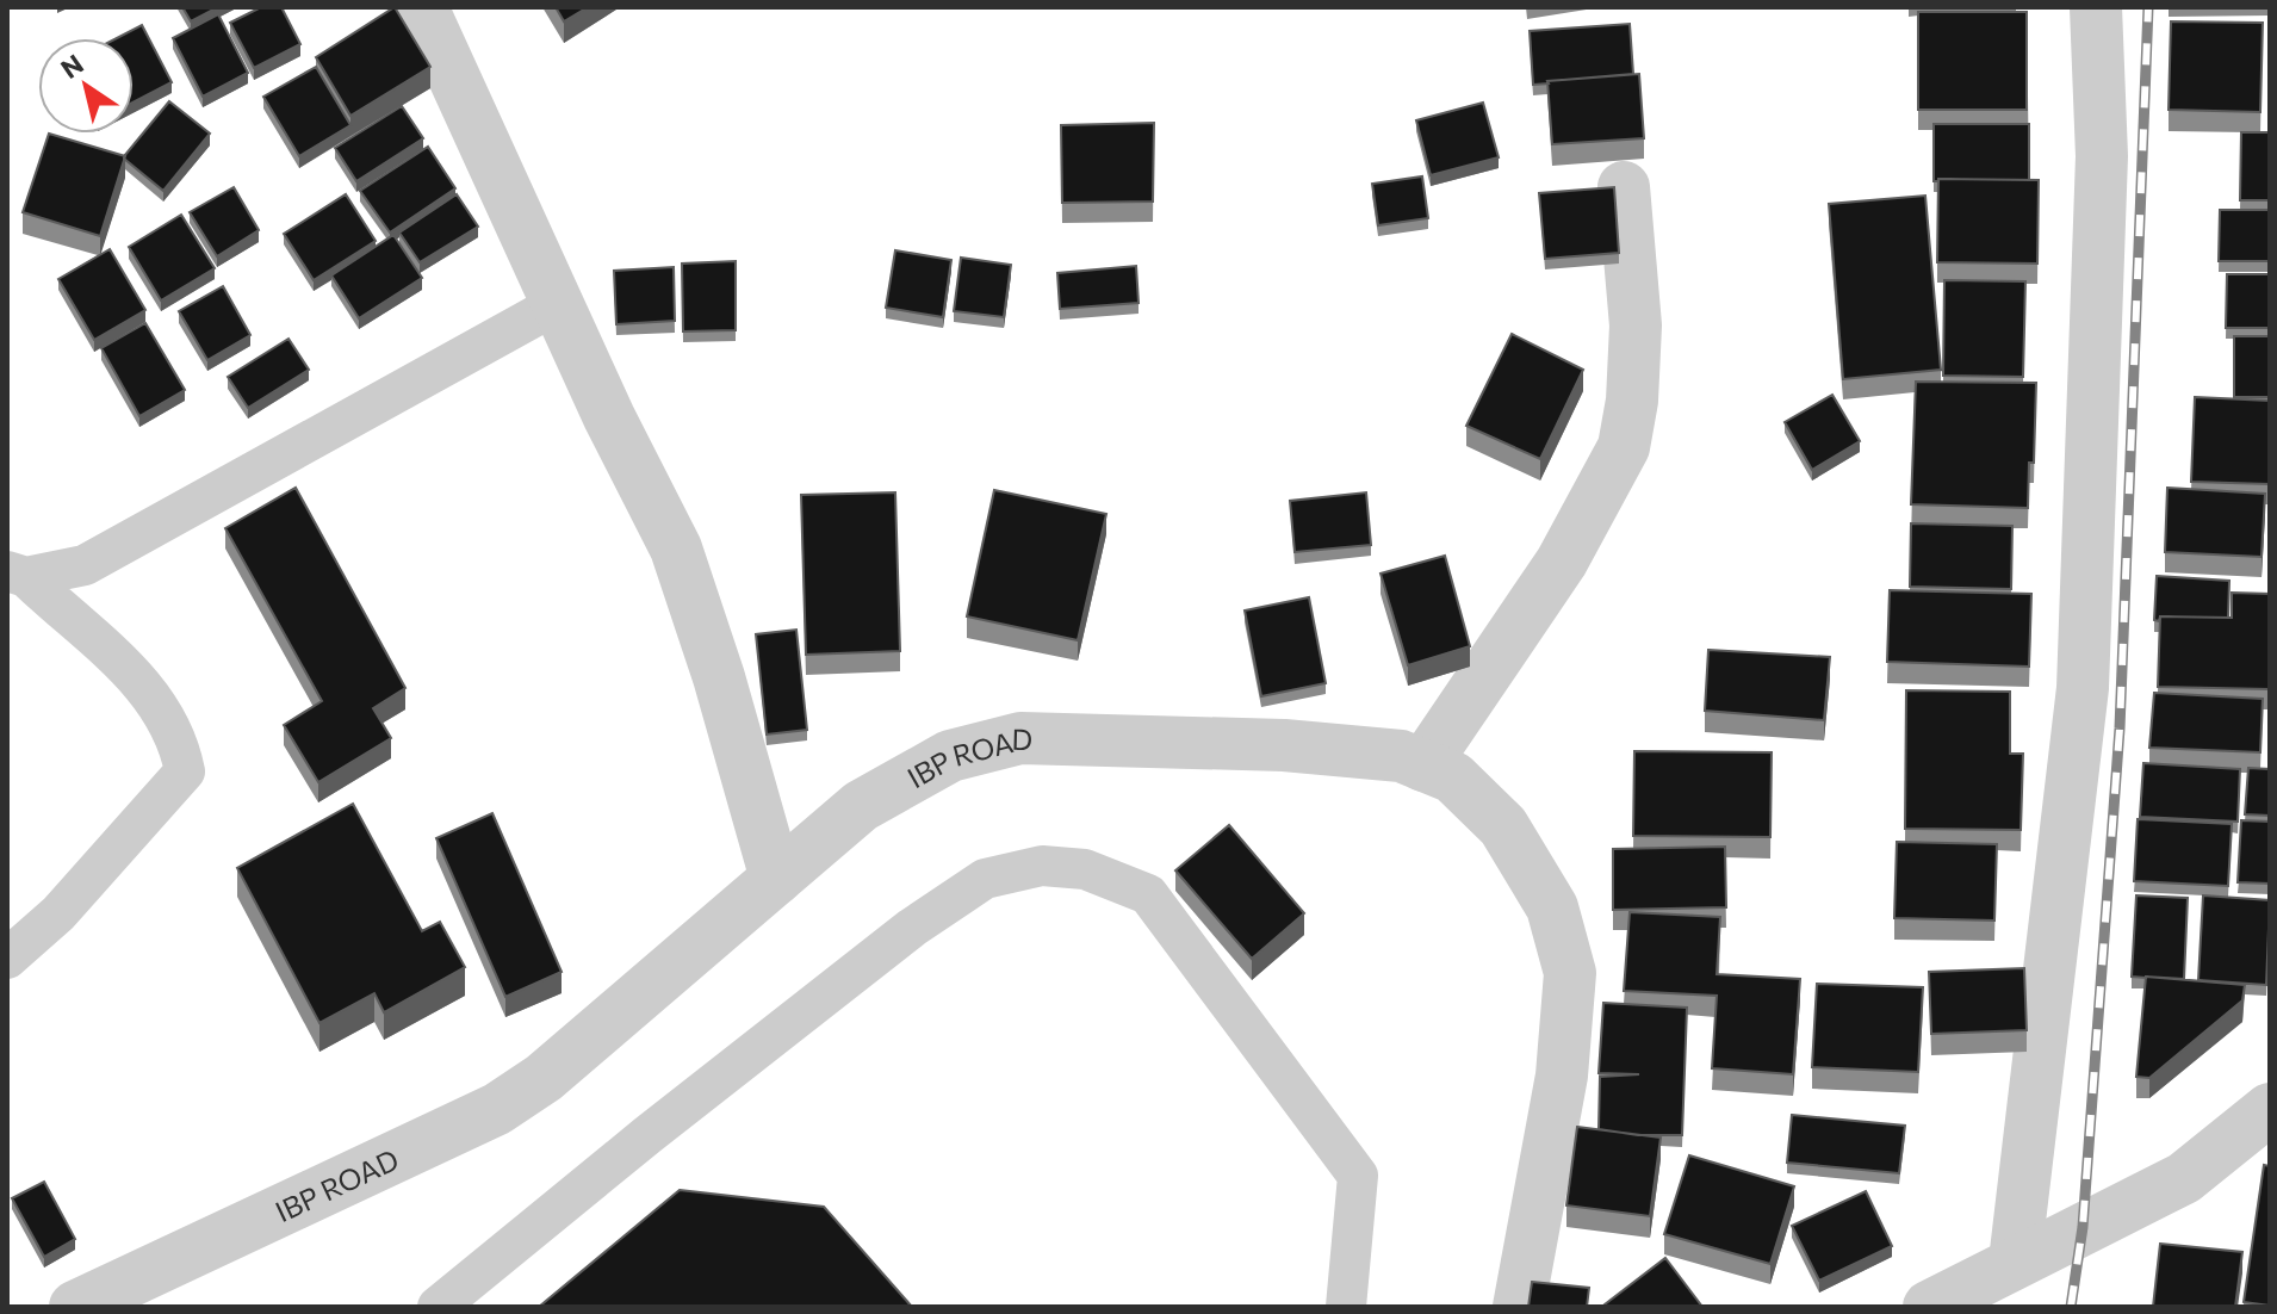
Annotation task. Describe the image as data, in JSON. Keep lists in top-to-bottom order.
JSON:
{
  "streets": {
    "street": ["IBP ROAD"]
  },
  "north": "top left"
}
